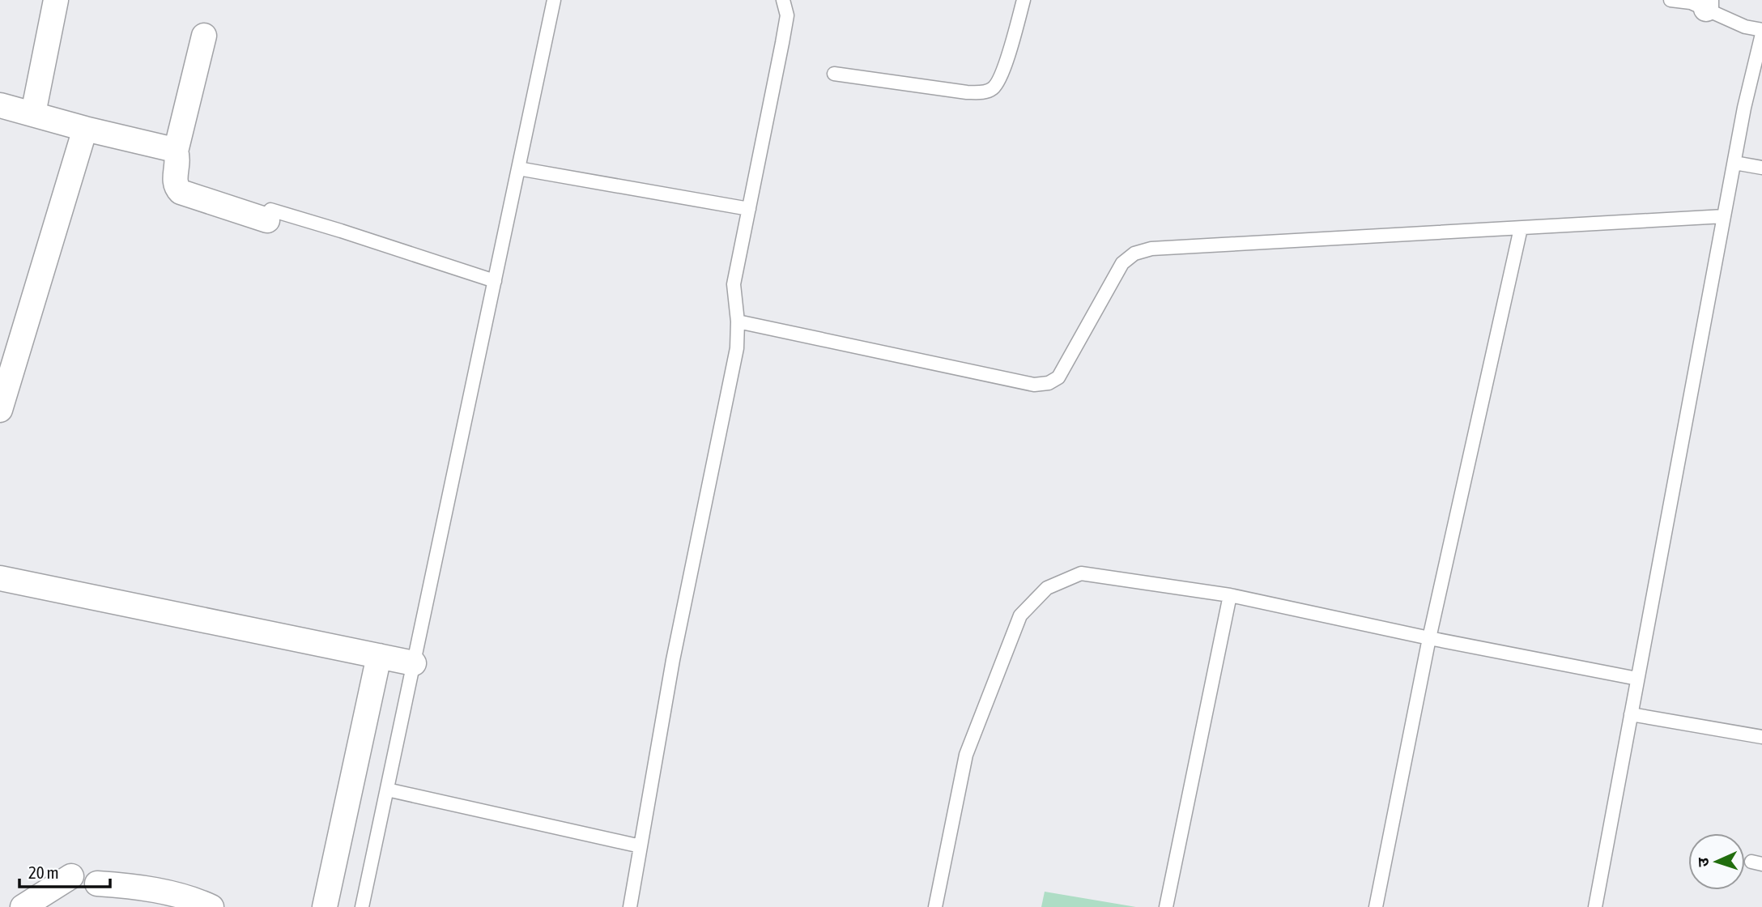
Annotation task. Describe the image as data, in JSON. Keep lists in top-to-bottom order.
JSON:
{
  "scale_bar": "20 m",
  "north": "left"
}
